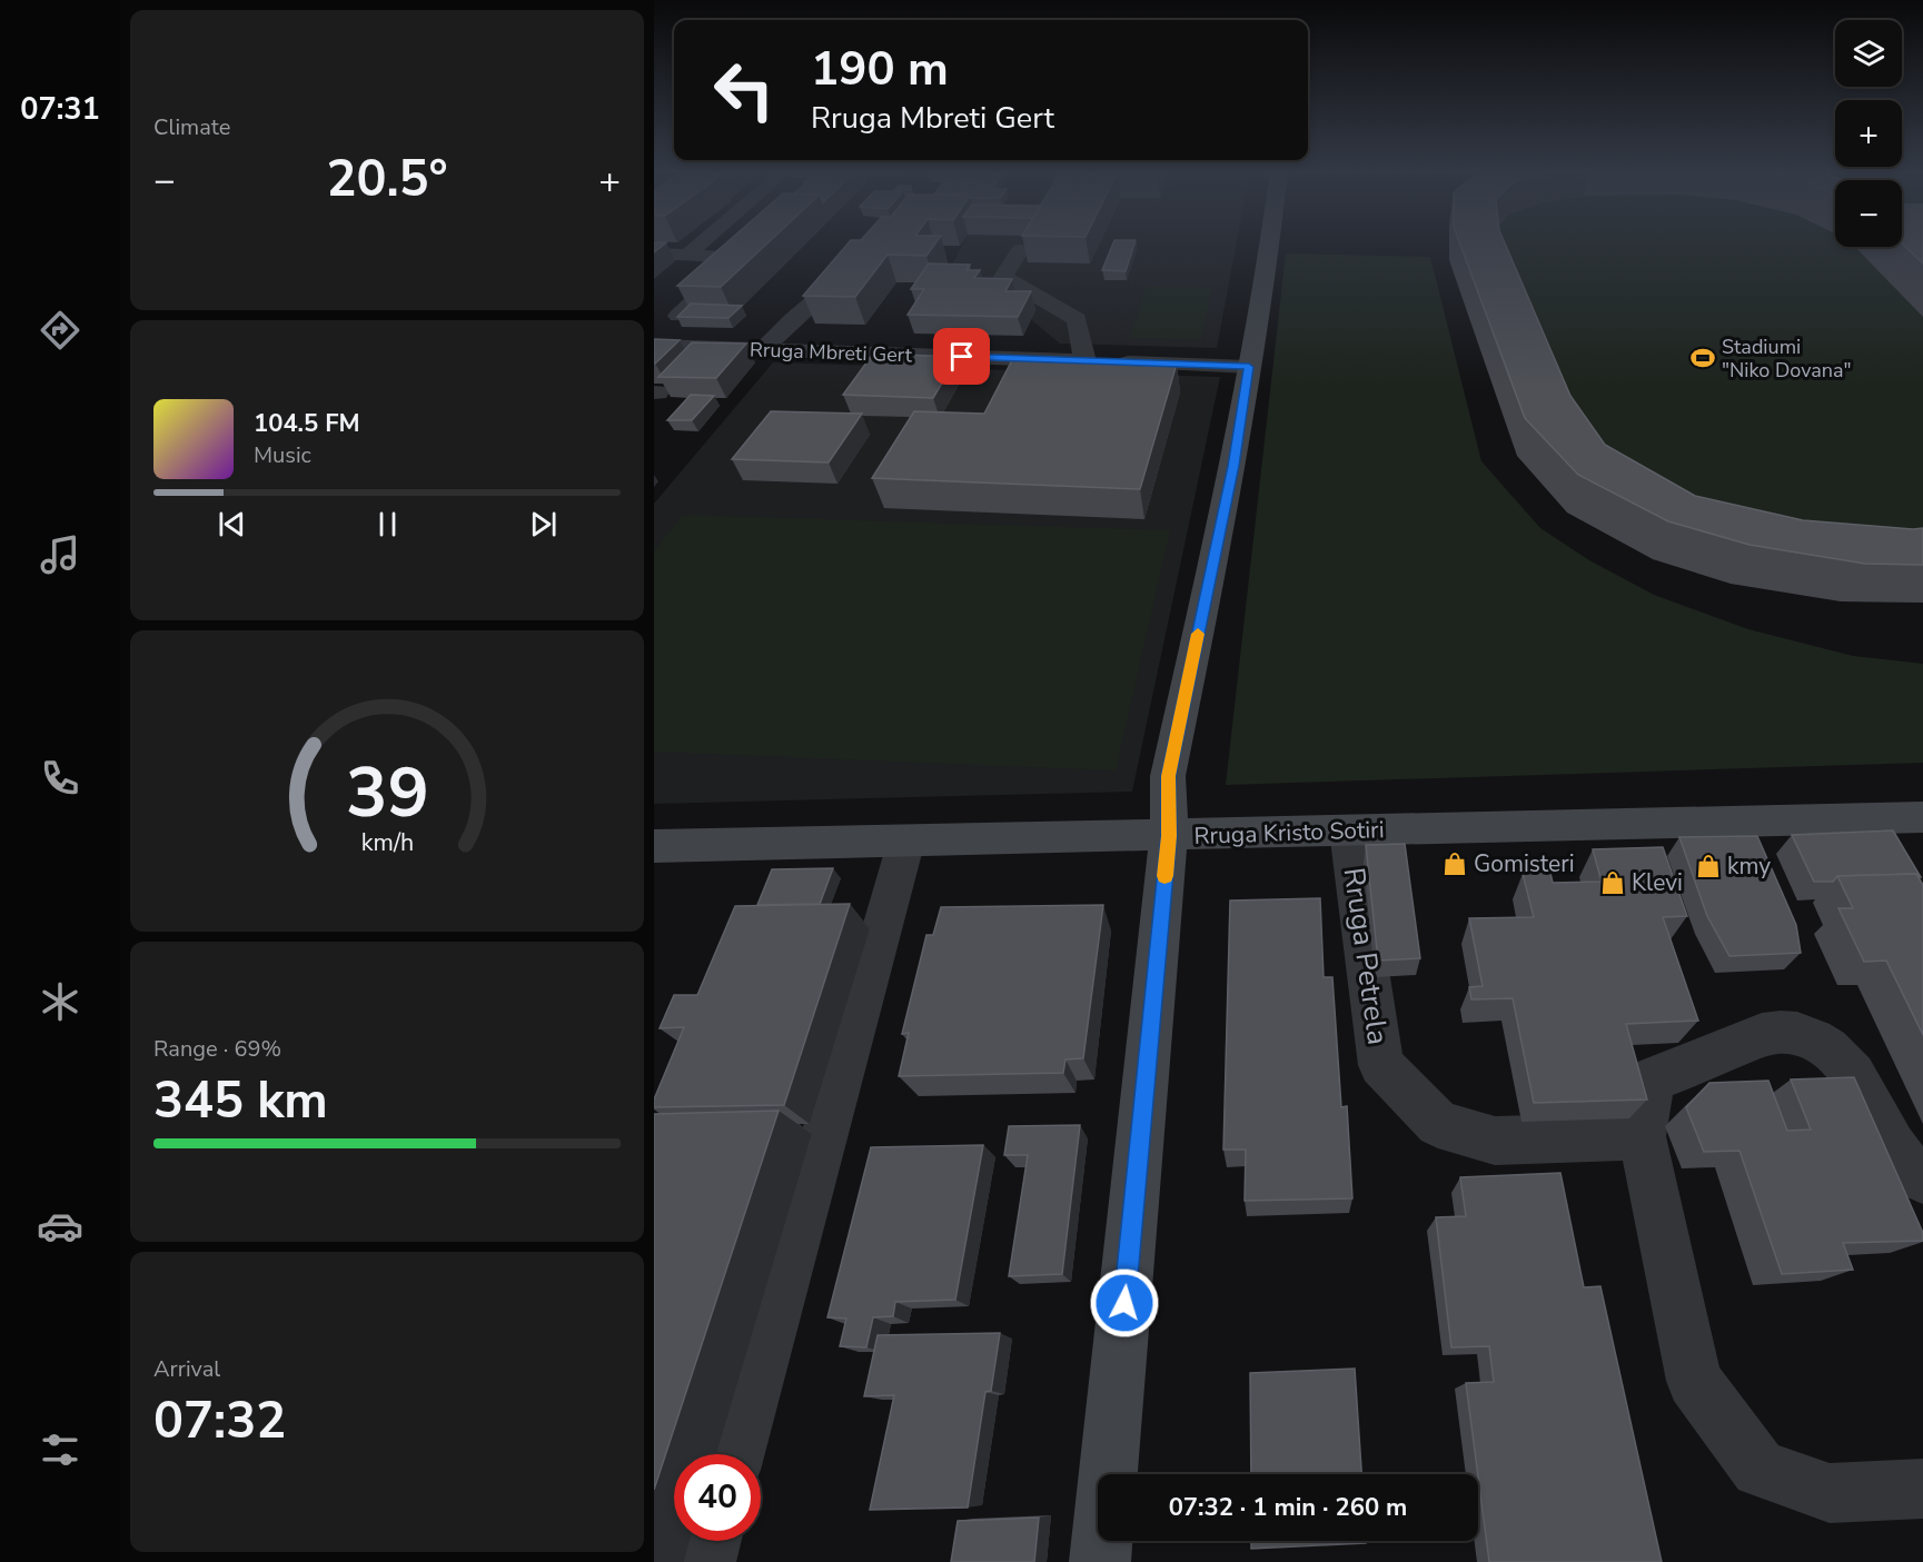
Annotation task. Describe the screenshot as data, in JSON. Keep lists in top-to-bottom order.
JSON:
{
  "streets": {
    "street": ["Rruga Mbreti Gert", "Rruga Kristo Sotiri", "Rruga Petrela"]
  },
  "crossings": [
    ["Rruga Kristo Sotiri", "Rruga Petrela"]
  ],
  "places": {
    "sports": ["Stadiumi \"Niko Dovana\""],
    "shop": ["Gomisteri", "kmy", "Klevi"]
  },
  "page": {
    "tabs": "07:31",
    "tile": [
      "Climate",
      ["Range · 69%", "345 km"],
      ["Arrival", "07:32"]
    ],
    "map_buttons": ["+", "−"],
    "turn": ["190 m", "Rruga Mbreti Gert"],
    "heat": ["−", "20.5°", "+"],
    "song": ["104.5 FM", "Music"],
    "limit": "40",
    "trip": "07:32 · 1 min · 260 m",
    "gauge": ["39", "km/h"]
  }
}
